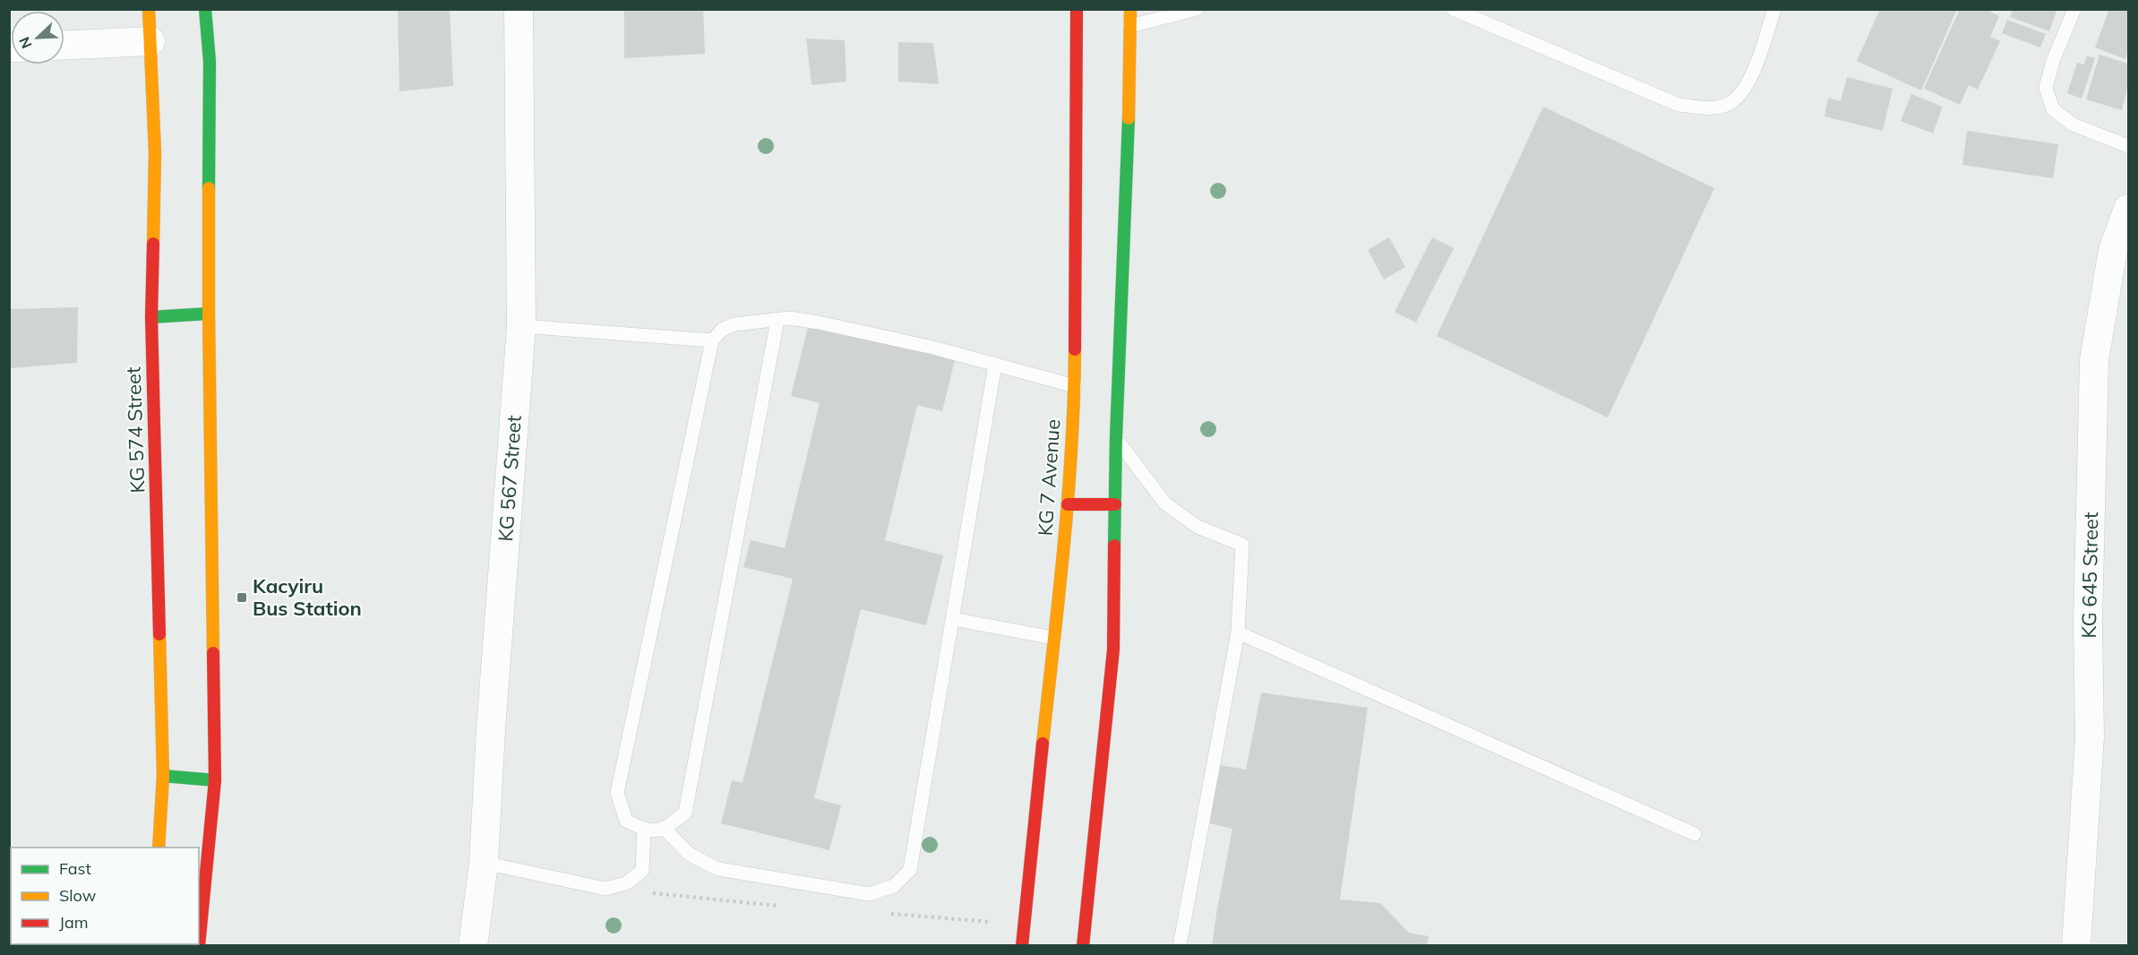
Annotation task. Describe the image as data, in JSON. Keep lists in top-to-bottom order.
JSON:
{
  "streets": {
    "main road": ["KG 574 Street", "KG 7 Avenue"],
    "street": ["KG 567 Street", "KG 645 Street"]
  },
  "places": {
    "transit": ["Kacyiru Bus Station"]
  },
  "legend": ["Fast", "Slow", "Jam"],
  "north": "bottom left"
}
